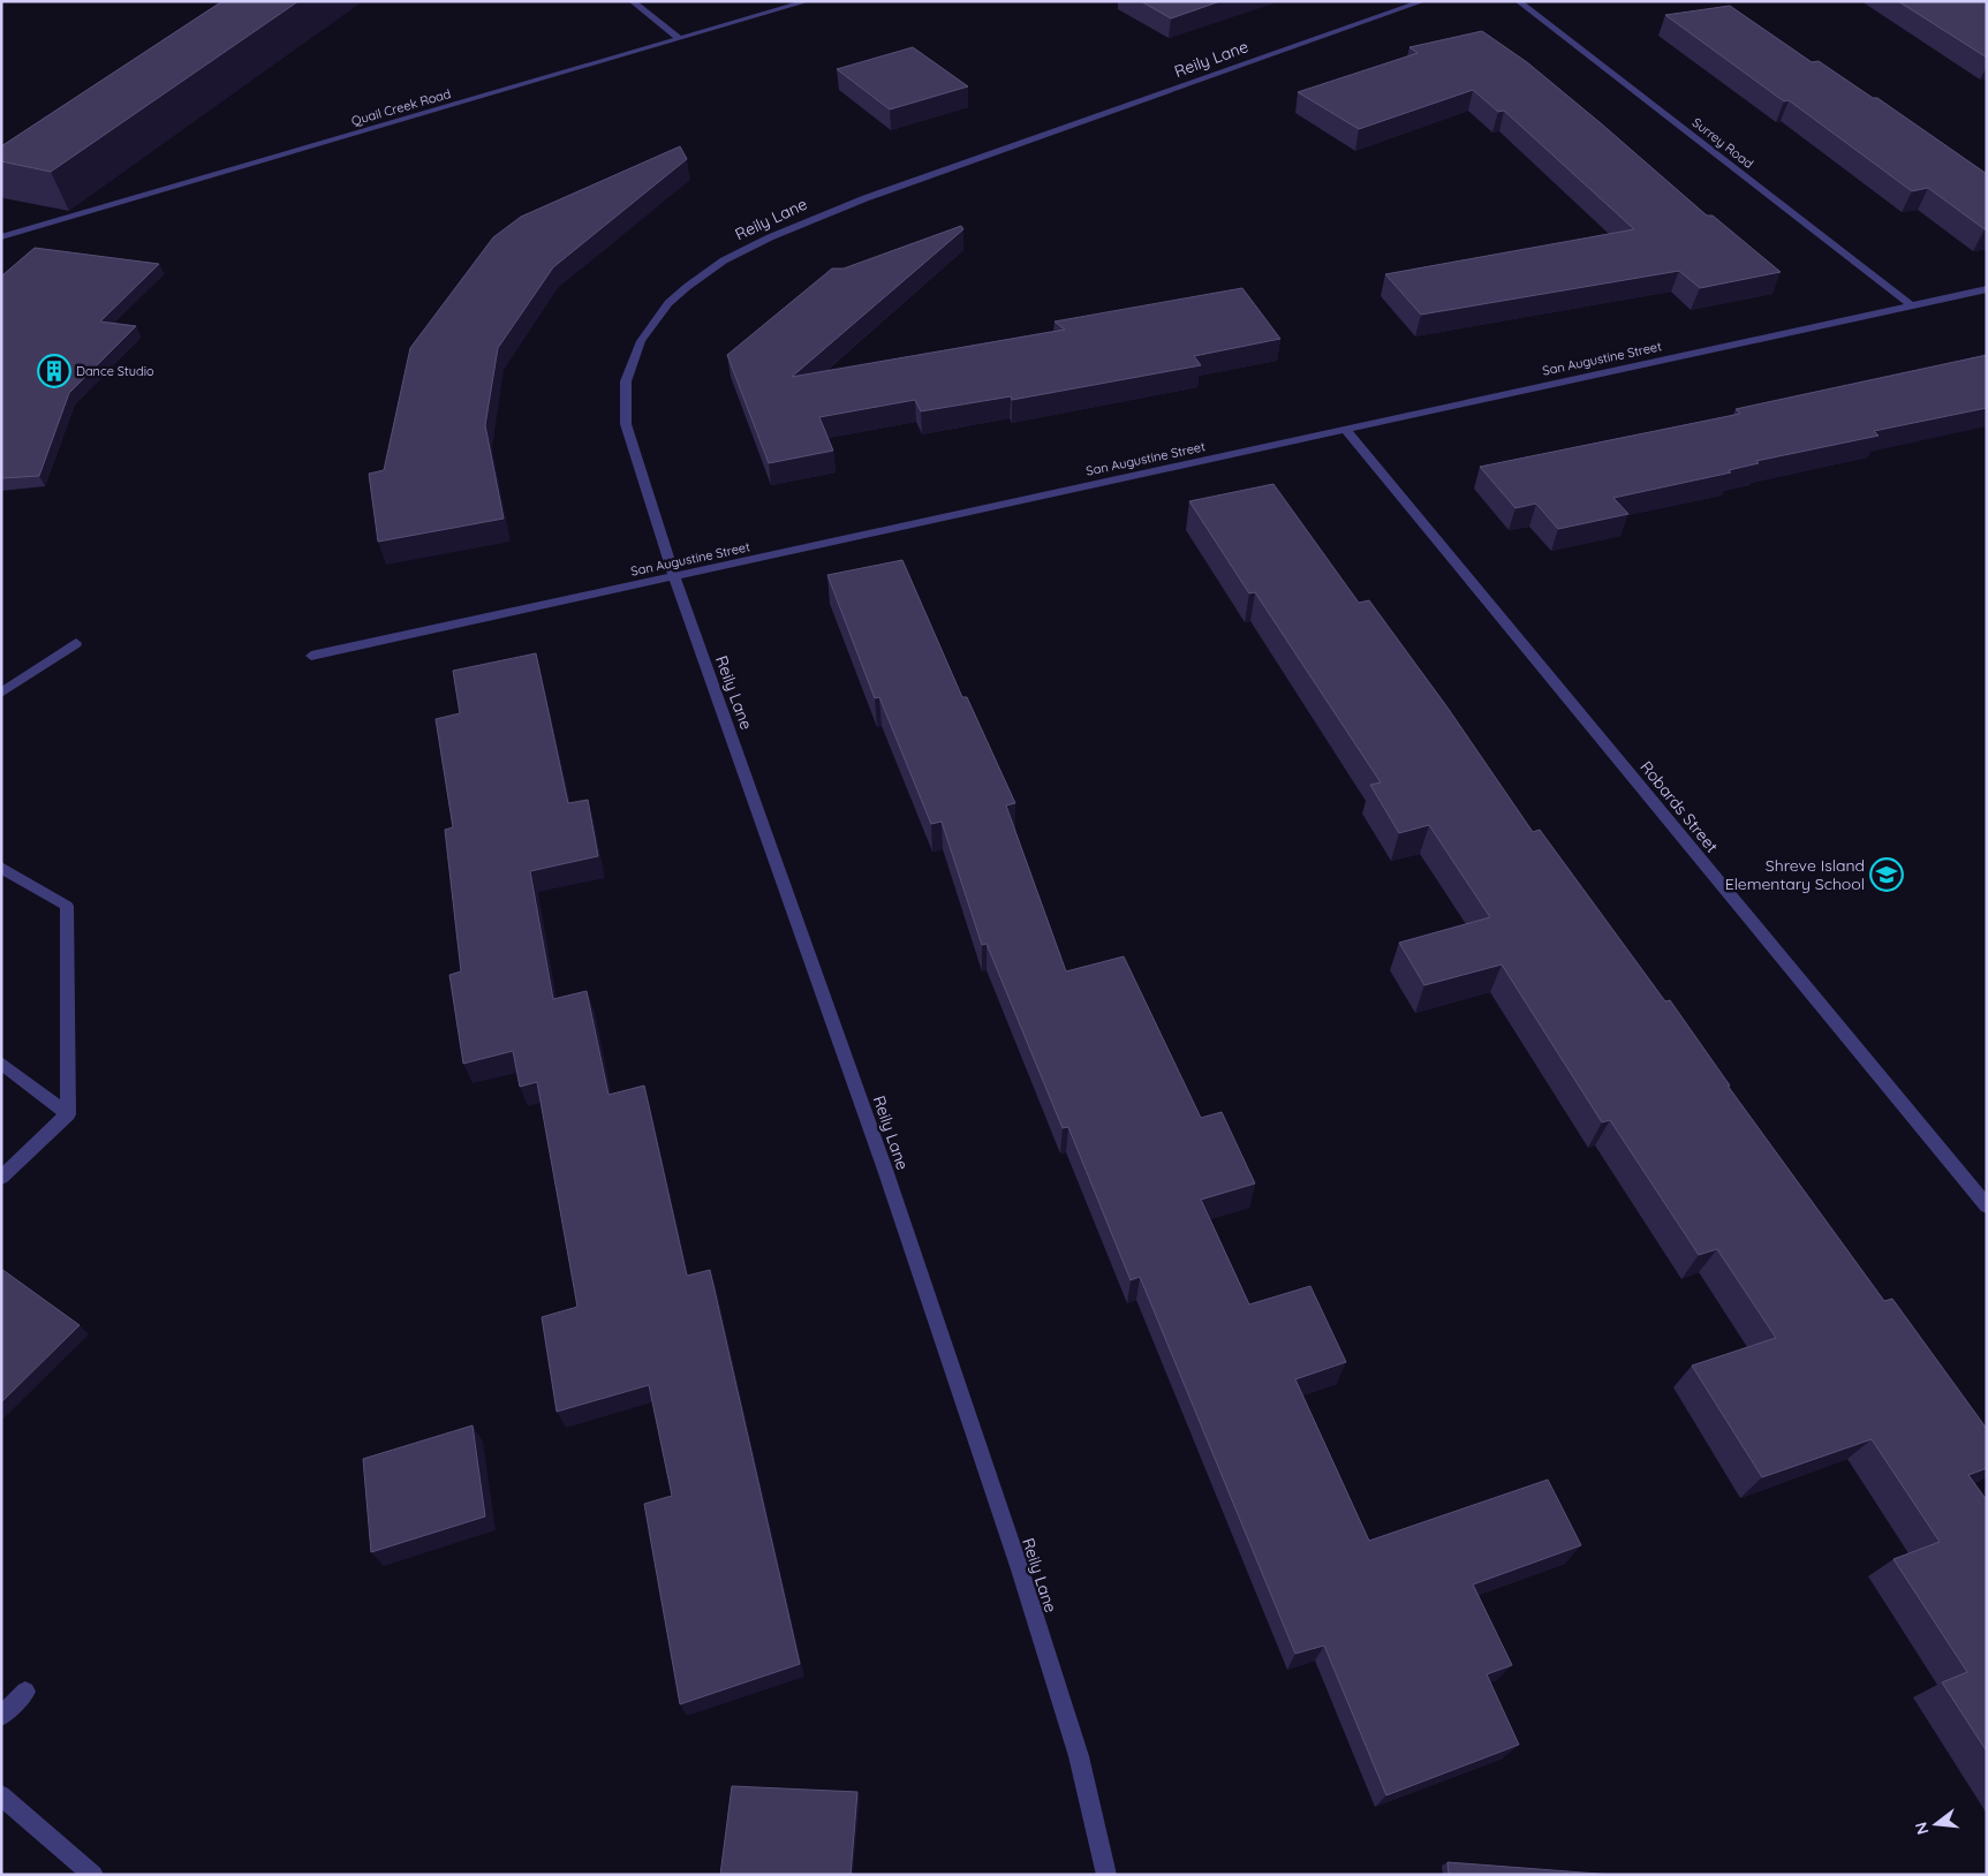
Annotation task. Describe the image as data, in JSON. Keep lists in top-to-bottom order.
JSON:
{
  "streets": {
    "street": [
      "Reily Lane",
      "Quail Creek Road",
      "Surrey Road",
      "San Augustine Street",
      "Robards Street"
    ]
  },
  "crossings": [
    ["Reily Lane", "San Augustine Street"],
    ["Surrey Road", "San Augustine Street"],
    ["San Augustine Street", "Robards Street"]
  ],
  "places": {
    "building": ["Dance Studio"],
    "school or university": ["Shreve Island Elementary School"]
  },
  "north": "left"
}
